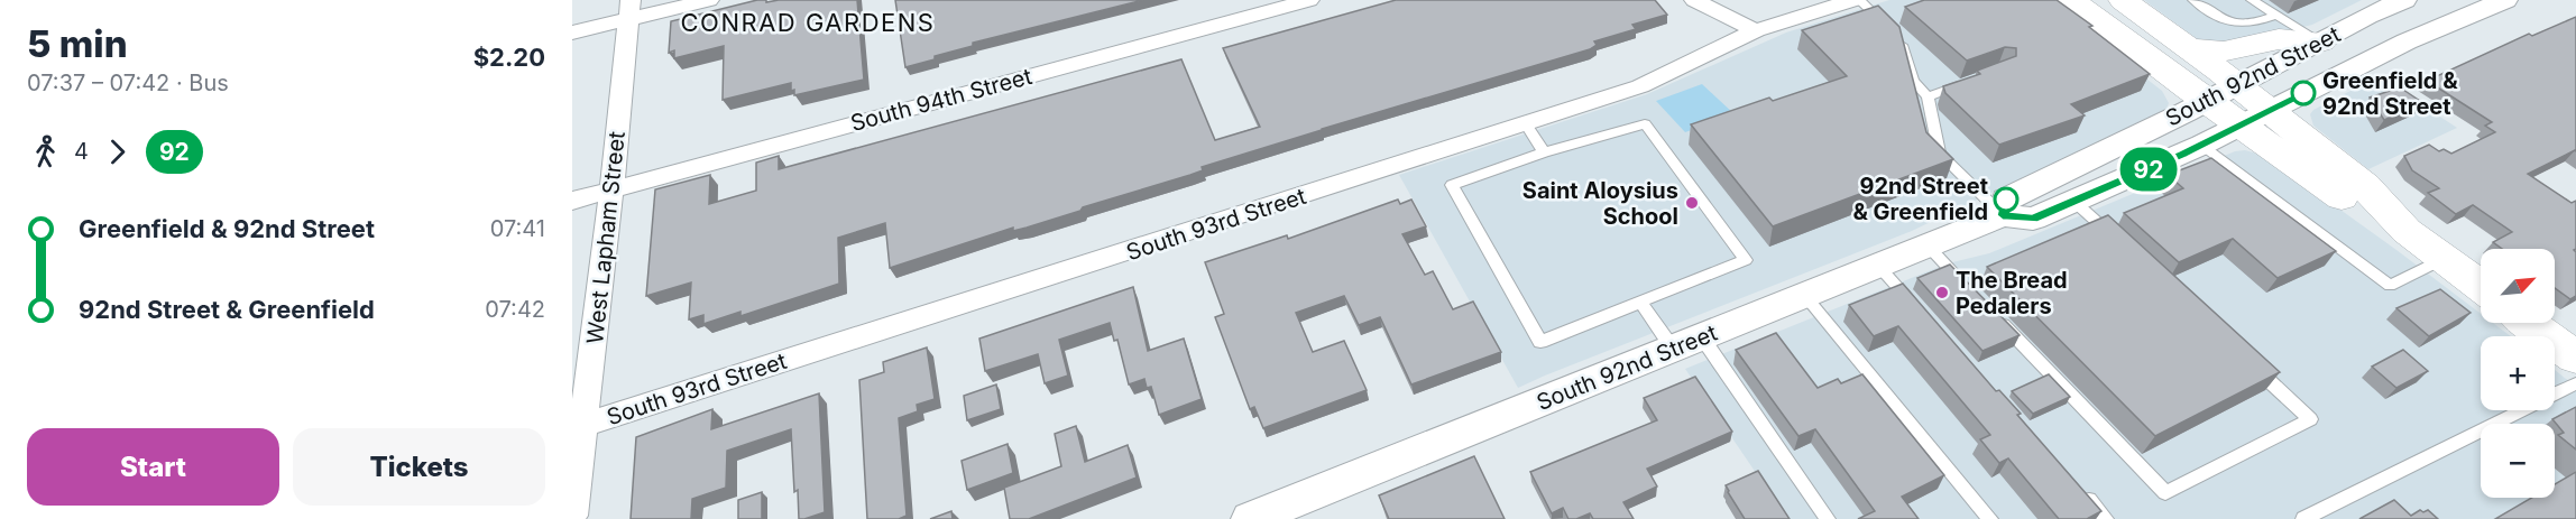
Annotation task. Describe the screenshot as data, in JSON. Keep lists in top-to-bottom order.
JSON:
{
  "streets": {
    "street": [
      "South 92nd Street",
      "South 94th Street",
      "South 93rd Street",
      "West Lapham Street"
    ]
  },
  "crossings": [
    ["South 94th Street", "West Lapham Street"],
    ["South 93rd Street", "West Lapham Street"]
  ],
  "districts": ["CONRAD GARDENS"],
  "places": [
    "Greenfield & 92nd Street",
    "92nd Street & Greenfield",
    "Saint Aloysius School",
    "The Bread Pedalers"
  ],
  "lines": ["bus line 92"],
  "north": "top right",
  "page": {
    "heading": ["5 min", "07:37 – 07:42 · Bus", "$2.20"],
    "on_map": "92",
    "legs": ["4", "92"],
    "list": [
      {
        "name": "Greenfield & 92nd Street",
        "value": "07:41"
      },
      {
        "name": "92nd Street & Greenfield",
        "value": "07:42"
      }
    ],
    "map_buttons": ["+", "−"],
    "buttons": ["Start", "Tickets"]
  }
}
